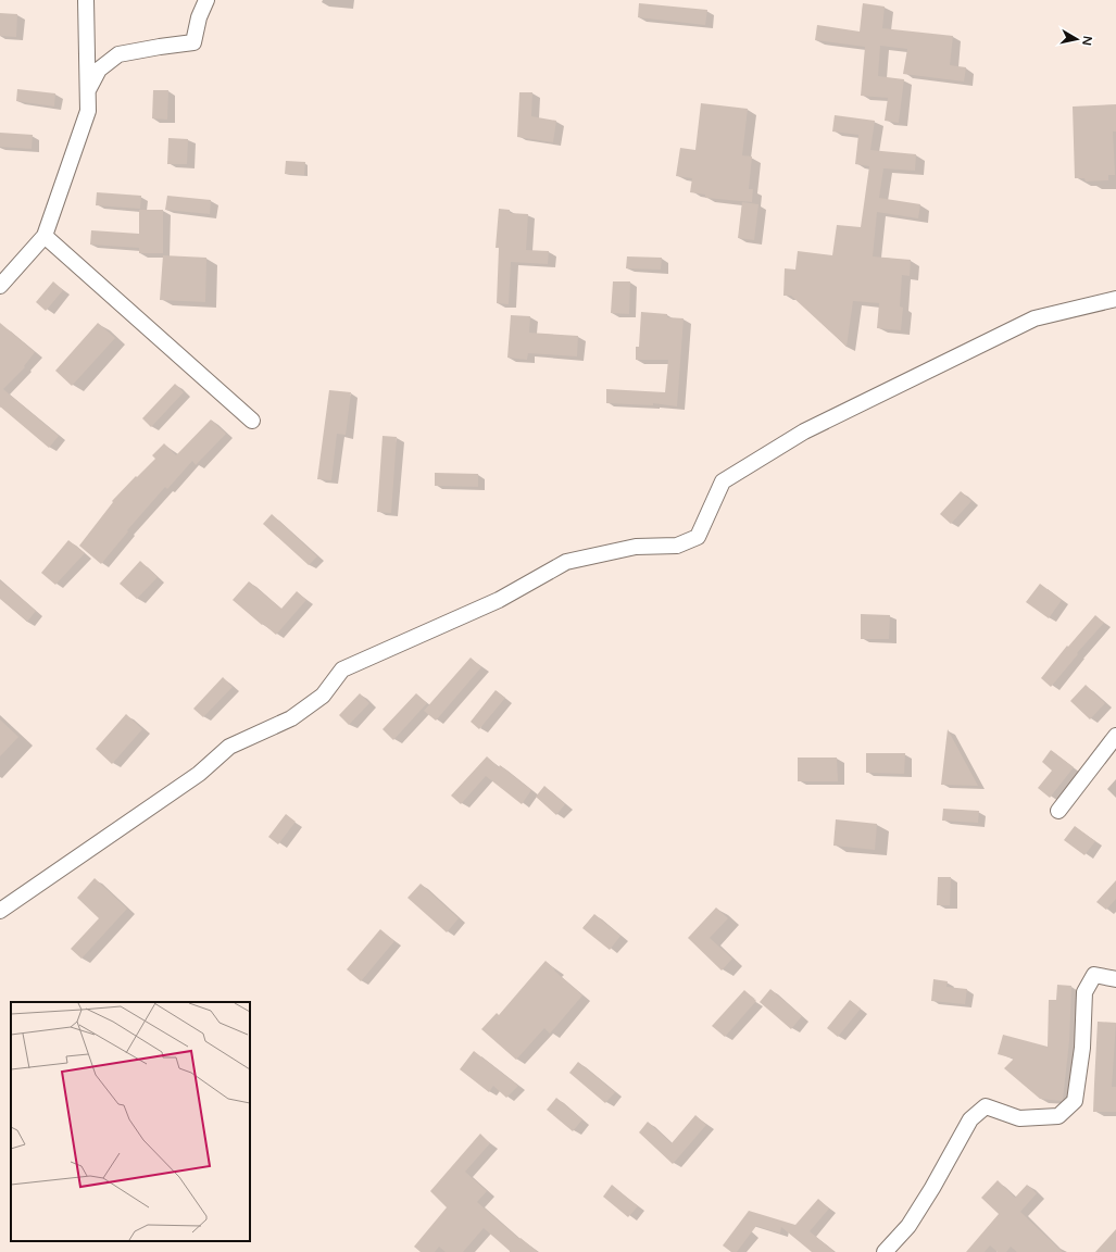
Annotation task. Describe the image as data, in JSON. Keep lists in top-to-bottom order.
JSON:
{
  "north": "right"
}
